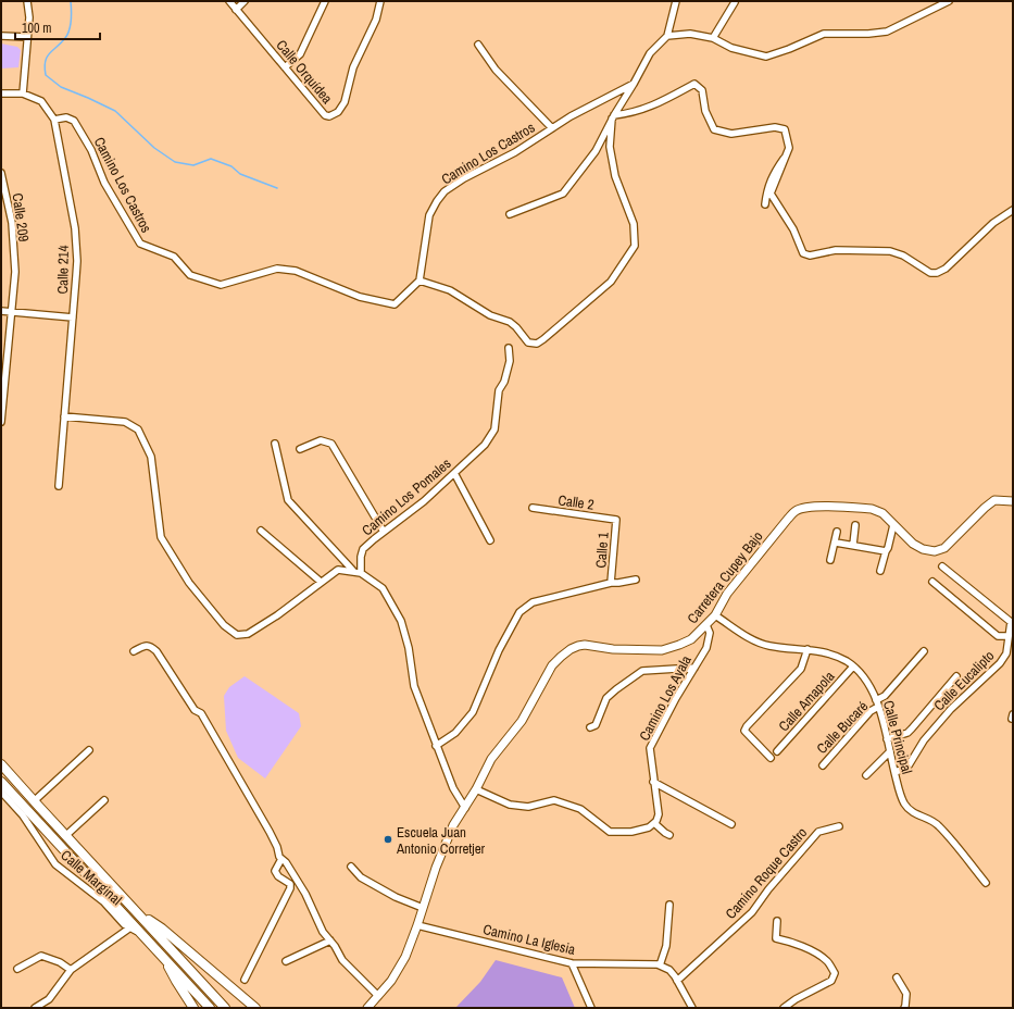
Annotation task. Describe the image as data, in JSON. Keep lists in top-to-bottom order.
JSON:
{
  "streets": {
    "street": [
      "Calle Orquídea",
      "Camino Los Castros",
      "Calle 209",
      "Calle 214",
      "Camino Los Pomales",
      "Calle 2",
      "Calle 1",
      "Carretera Cupey Bajo",
      "Calle Eucalipto",
      "Camino Los Ayala",
      "Calle Amapola",
      "Calle Bucaré",
      "Calle Principal",
      "Camino Roque Castro",
      "Calle Marginal",
      "Camino La Iglesia"
    ]
  },
  "crossings": [
    ["Camino Los Castros", "Calle 214"],
    ["Calle 2", "Calle 1"],
    ["Carretera Cupey Bajo", "Camino Los Ayala"],
    ["Carretera Cupey Bajo", "Calle Principal"],
    ["Carretera Cupey Bajo", "Camino La Iglesia"],
    ["Calle Eucalipto", "Calle Principal"],
    ["Calle Amapola", "Calle Principal"],
    ["Calle Bucaré", "Calle Principal"]
  ],
  "places": ["Escuela Juan Antonio Corretjer"],
  "scale_bar": "100 m"
}
